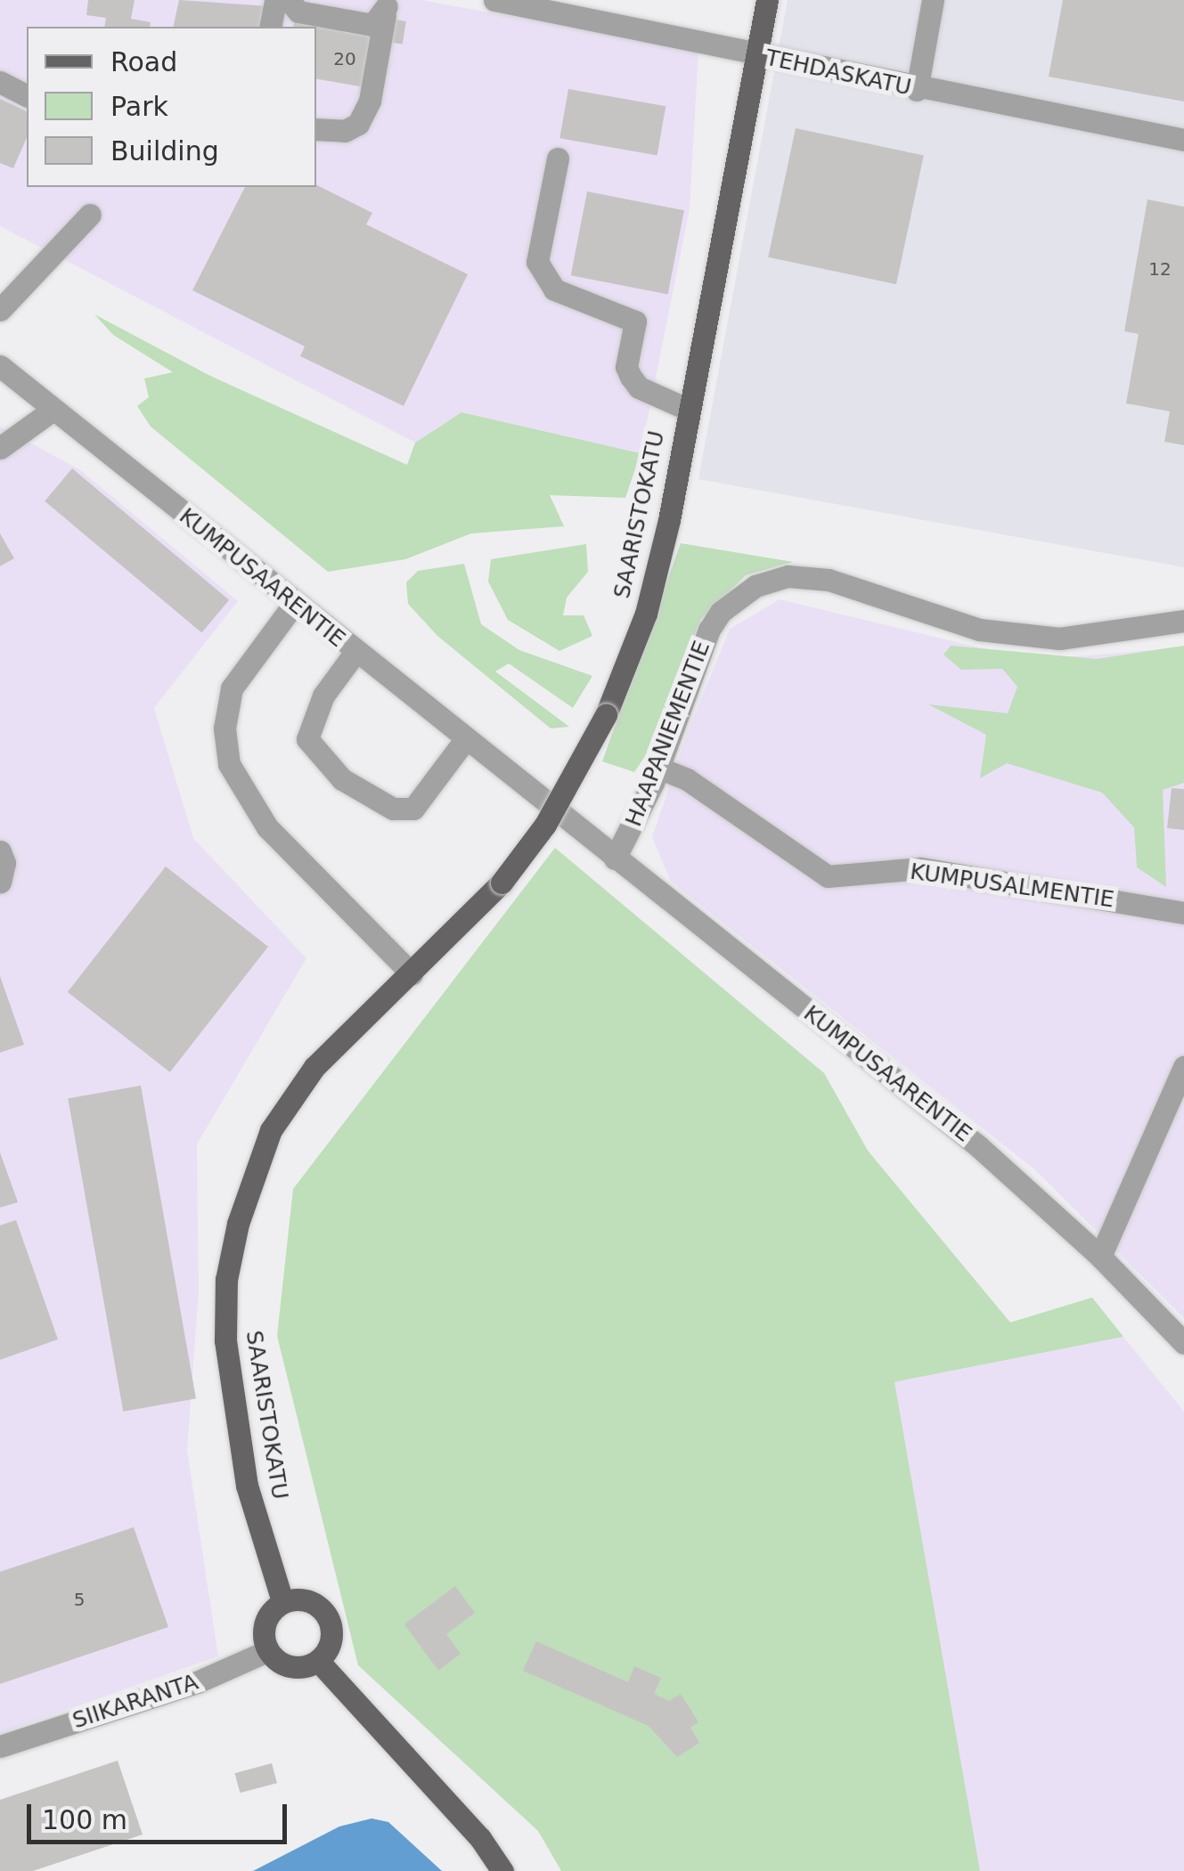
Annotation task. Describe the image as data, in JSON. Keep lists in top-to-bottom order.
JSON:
{
  "streets": {
    "main road": ["SAARISTOKATU"],
    "street": [
      "TEHDASKATU",
      "KUMPUSAARENTIE",
      "HAAPANIEMENTIE",
      "KUMPUSALMENTIE",
      "SIIKARANTA"
    ]
  },
  "crossings": [
    ["TEHDASKATU", "SAARISTOKATU"],
    ["SAARISTOKATU", "SIIKARANTA"],
    ["KUMPUSAARENTIE", "HAAPANIEMENTIE"],
    ["HAAPANIEMENTIE", "KUMPUSALMENTIE"]
  ],
  "house_numbers": ["20", "12", "5"],
  "legend": ["Road", "Park", "Building"],
  "scale_bar": "100 m"
}
